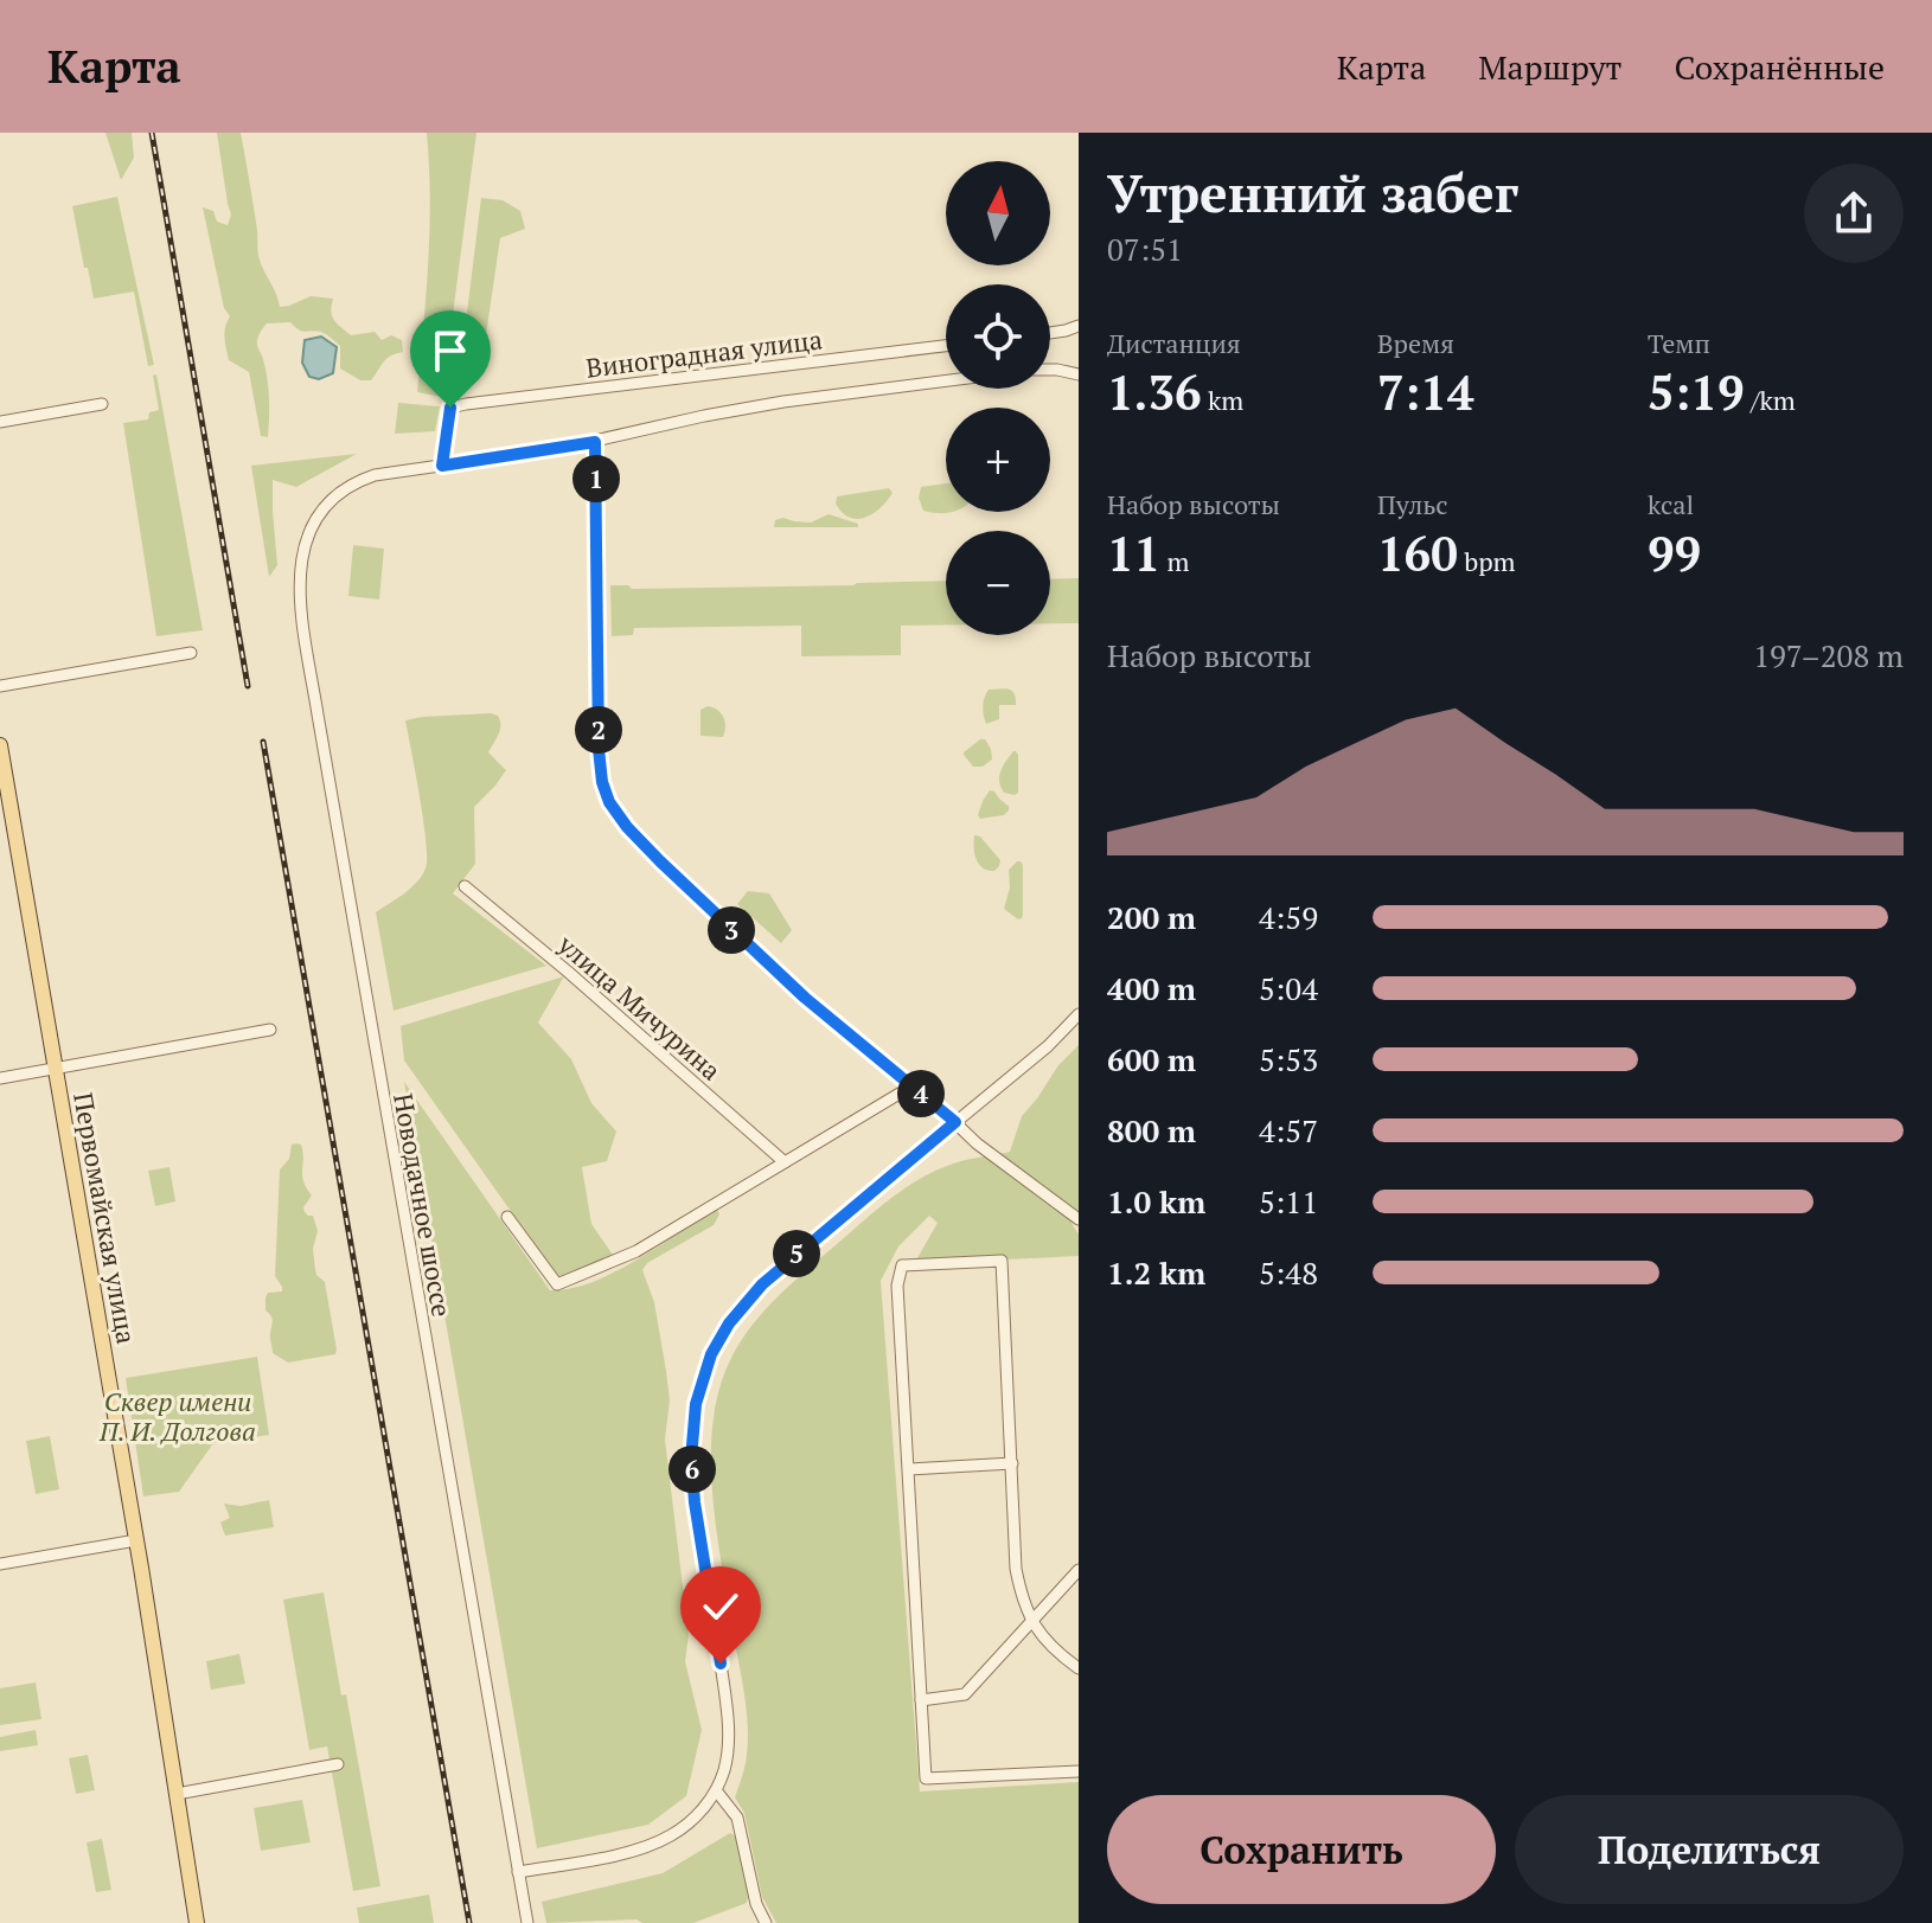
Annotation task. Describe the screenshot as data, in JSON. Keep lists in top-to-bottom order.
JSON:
{
  "streets": {
    "main road": ["Первомайская улица"],
    "street": ["Виноградная улица", "улица Мичурина", "Новодачное шоссе"]
  },
  "crossings": [
    ["Виноградная улица", "Новодачное шоссе"]
  ],
  "parks": ["Сквер имени П. И. Долгова"],
  "north": "top",
  "page": {
    "header": "Карта",
    "nav": ["Карта", "Маршрут", "Сохранённые"],
    "heading": ["Утренний забег", "07:51"],
    "map_buttons": ["+", "−"],
    "stats": [
      ["Дистанция", "1.36 km"],
      ["Время", "7:14"],
      ["Темп", "5:19 /km"],
      ["Набор высоты", "11 m"],
      ["Пульс", "160 bpm"],
      ["kcal", "99"]
    ],
    "pins": [
      "1",
      "2",
      "3",
      "4",
      "5",
      "6"
    ],
    "chart": ["Набор высоты", "197–208 m"],
    "list": [
      {
        "name": "200 m",
        "note": "4:59"
      },
      {
        "name": "400 m",
        "note": "5:04"
      },
      {
        "name": "600 m",
        "note": "5:53"
      },
      {
        "name": "800 m",
        "note": "4:57"
      },
      {
        "name": "1.0 km",
        "note": "5:11"
      },
      {
        "name": "1.2 km",
        "note": "5:48"
      }
    ],
    "buttons": ["Сохранить", "Поделиться"]
  }
}
